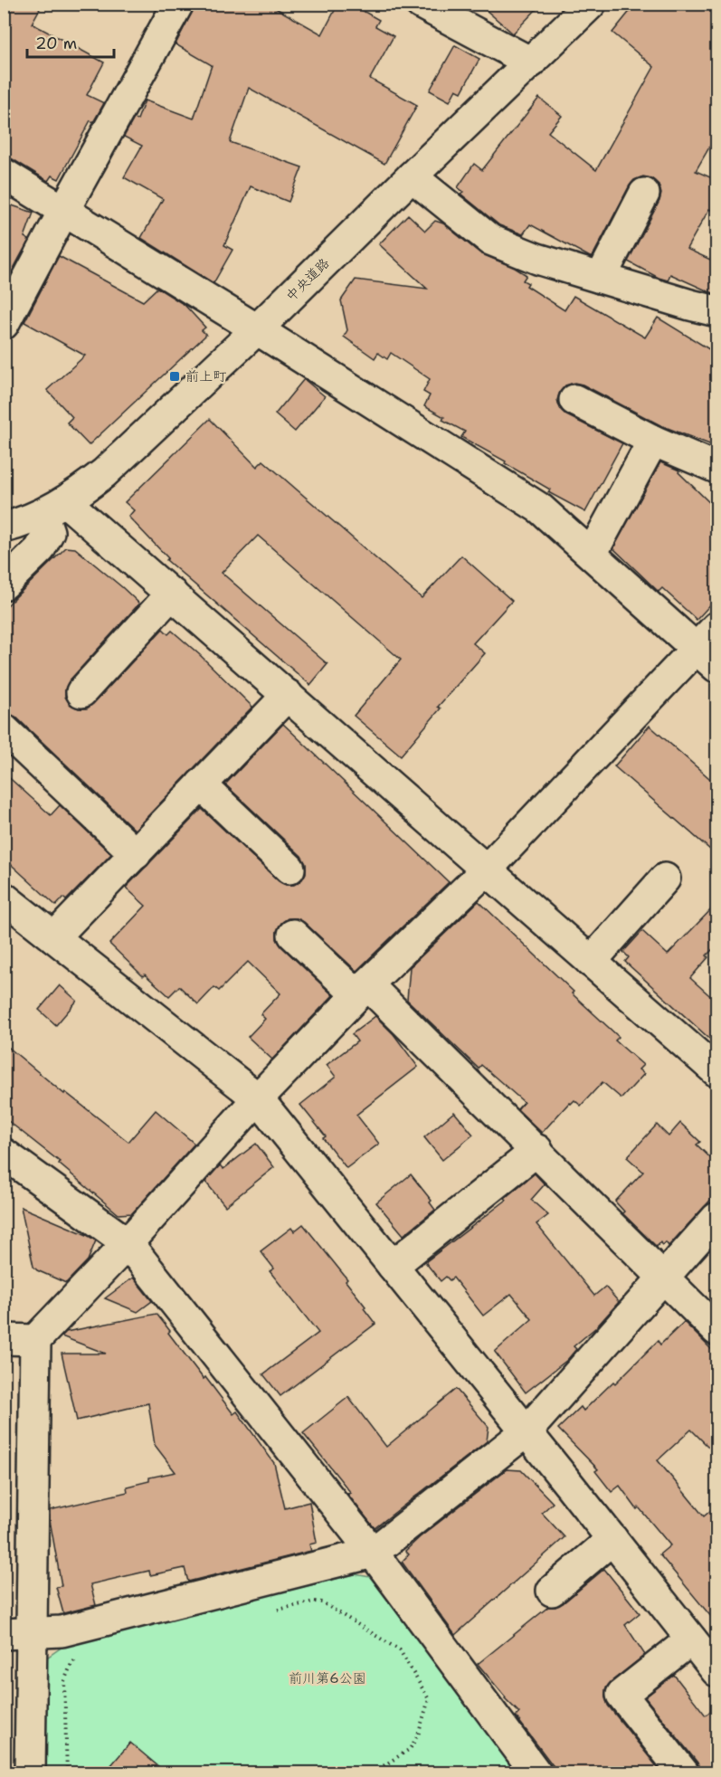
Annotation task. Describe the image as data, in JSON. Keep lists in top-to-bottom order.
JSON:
{
  "streets": {
    "street": ["中央道路"]
  },
  "parks": ["前川第6公園"],
  "places": {
    "transit": ["前上町"]
  },
  "scale_bar": "20 m"
}
